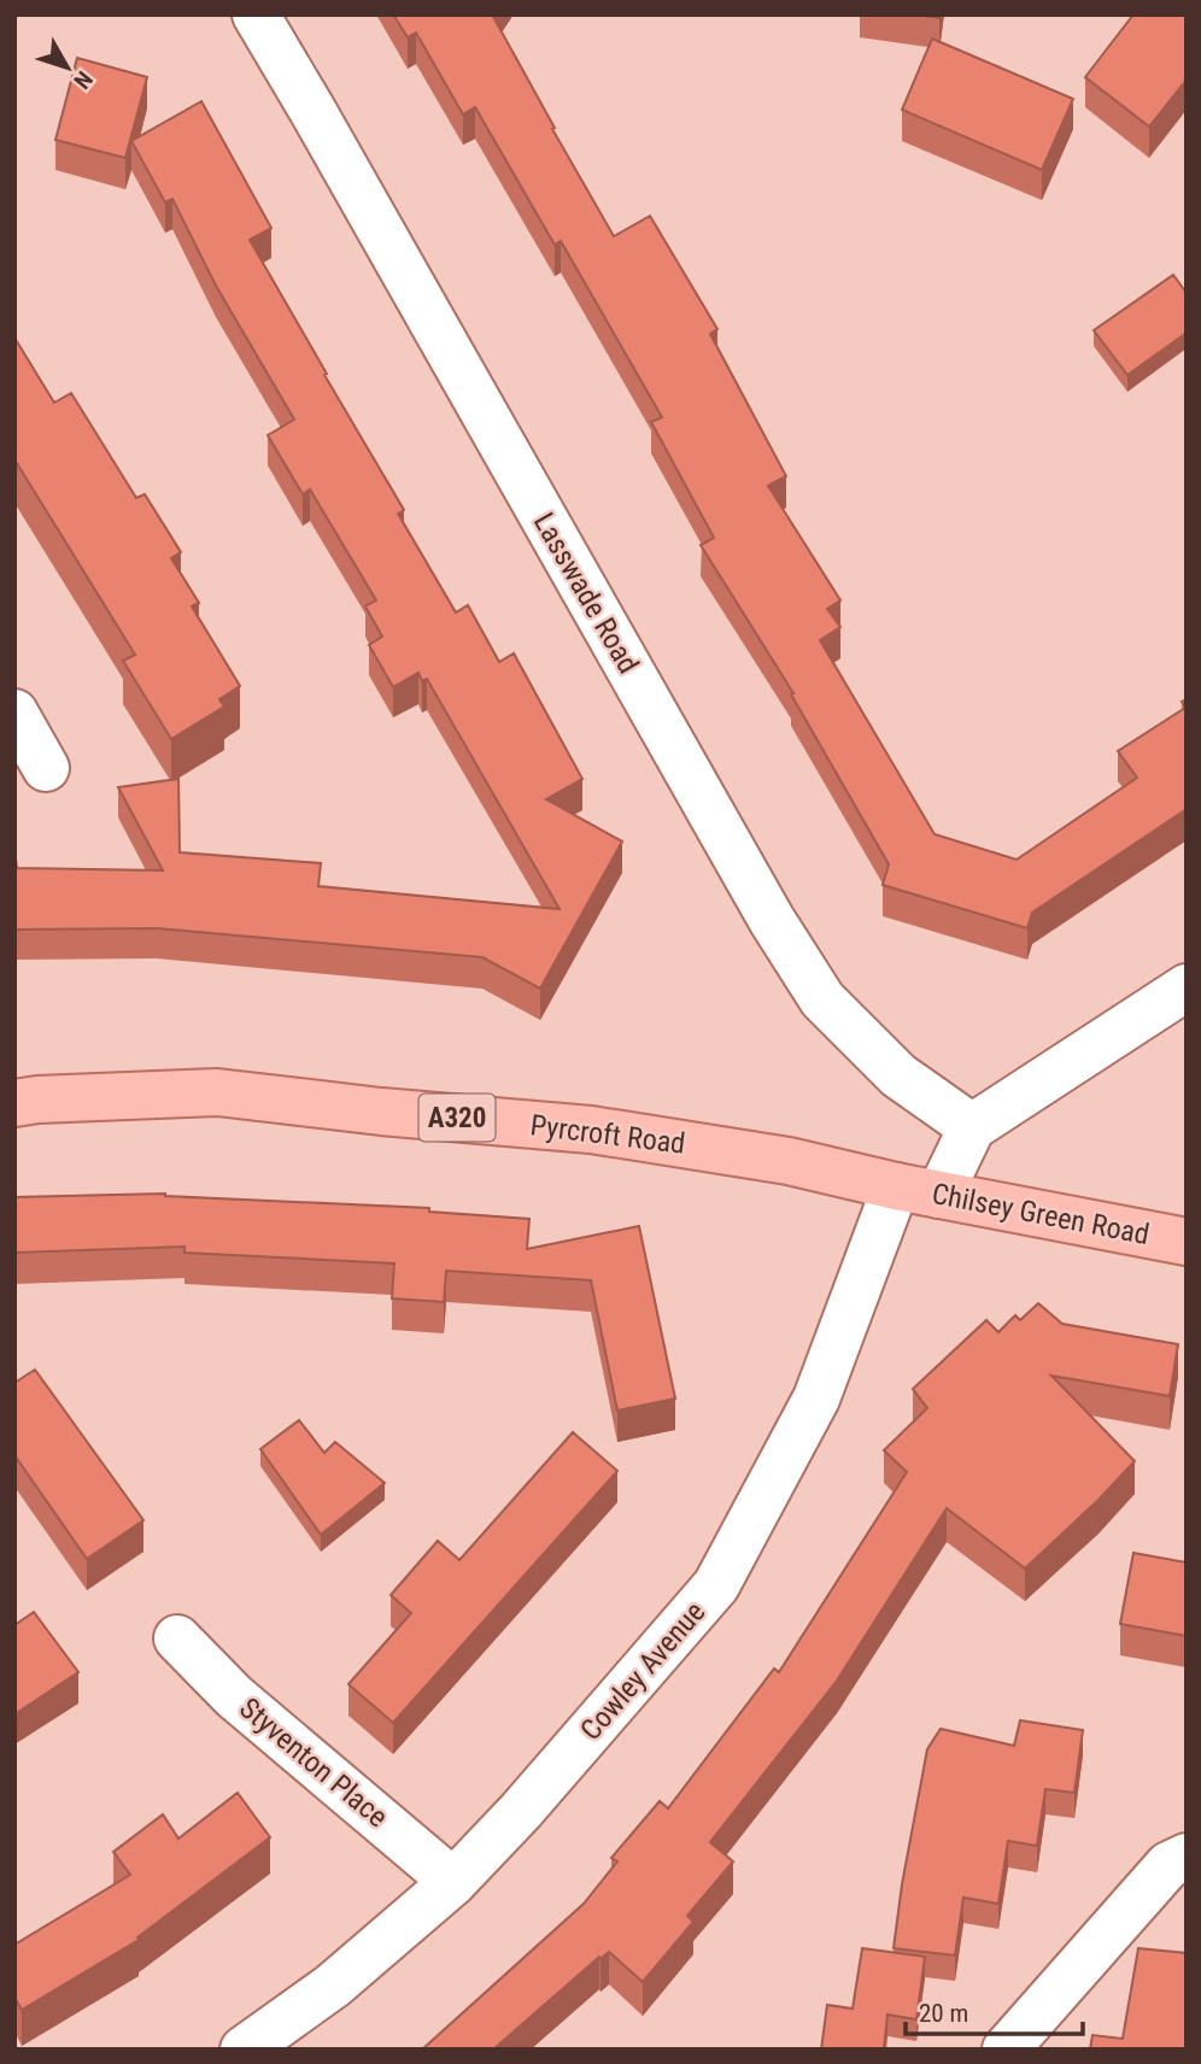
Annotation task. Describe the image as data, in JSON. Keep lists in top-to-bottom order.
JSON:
{
  "streets": {
    "main road": ["A320", "Pyrcroft Road", "Chilsey Green Road"],
    "street": ["Lasswade Road", "Cowley Avenue", "Styventon Place"]
  },
  "crossings": [
    ["Pyrcroft Road", "Chilsey Green Road"],
    ["Pyrcroft Road", "Cowley Avenue"],
    ["Chilsey Green Road", "Cowley Avenue"],
    ["Cowley Avenue", "Styventon Place"]
  ],
  "scale_bar": "20 m",
  "north": "bottom right"
}
